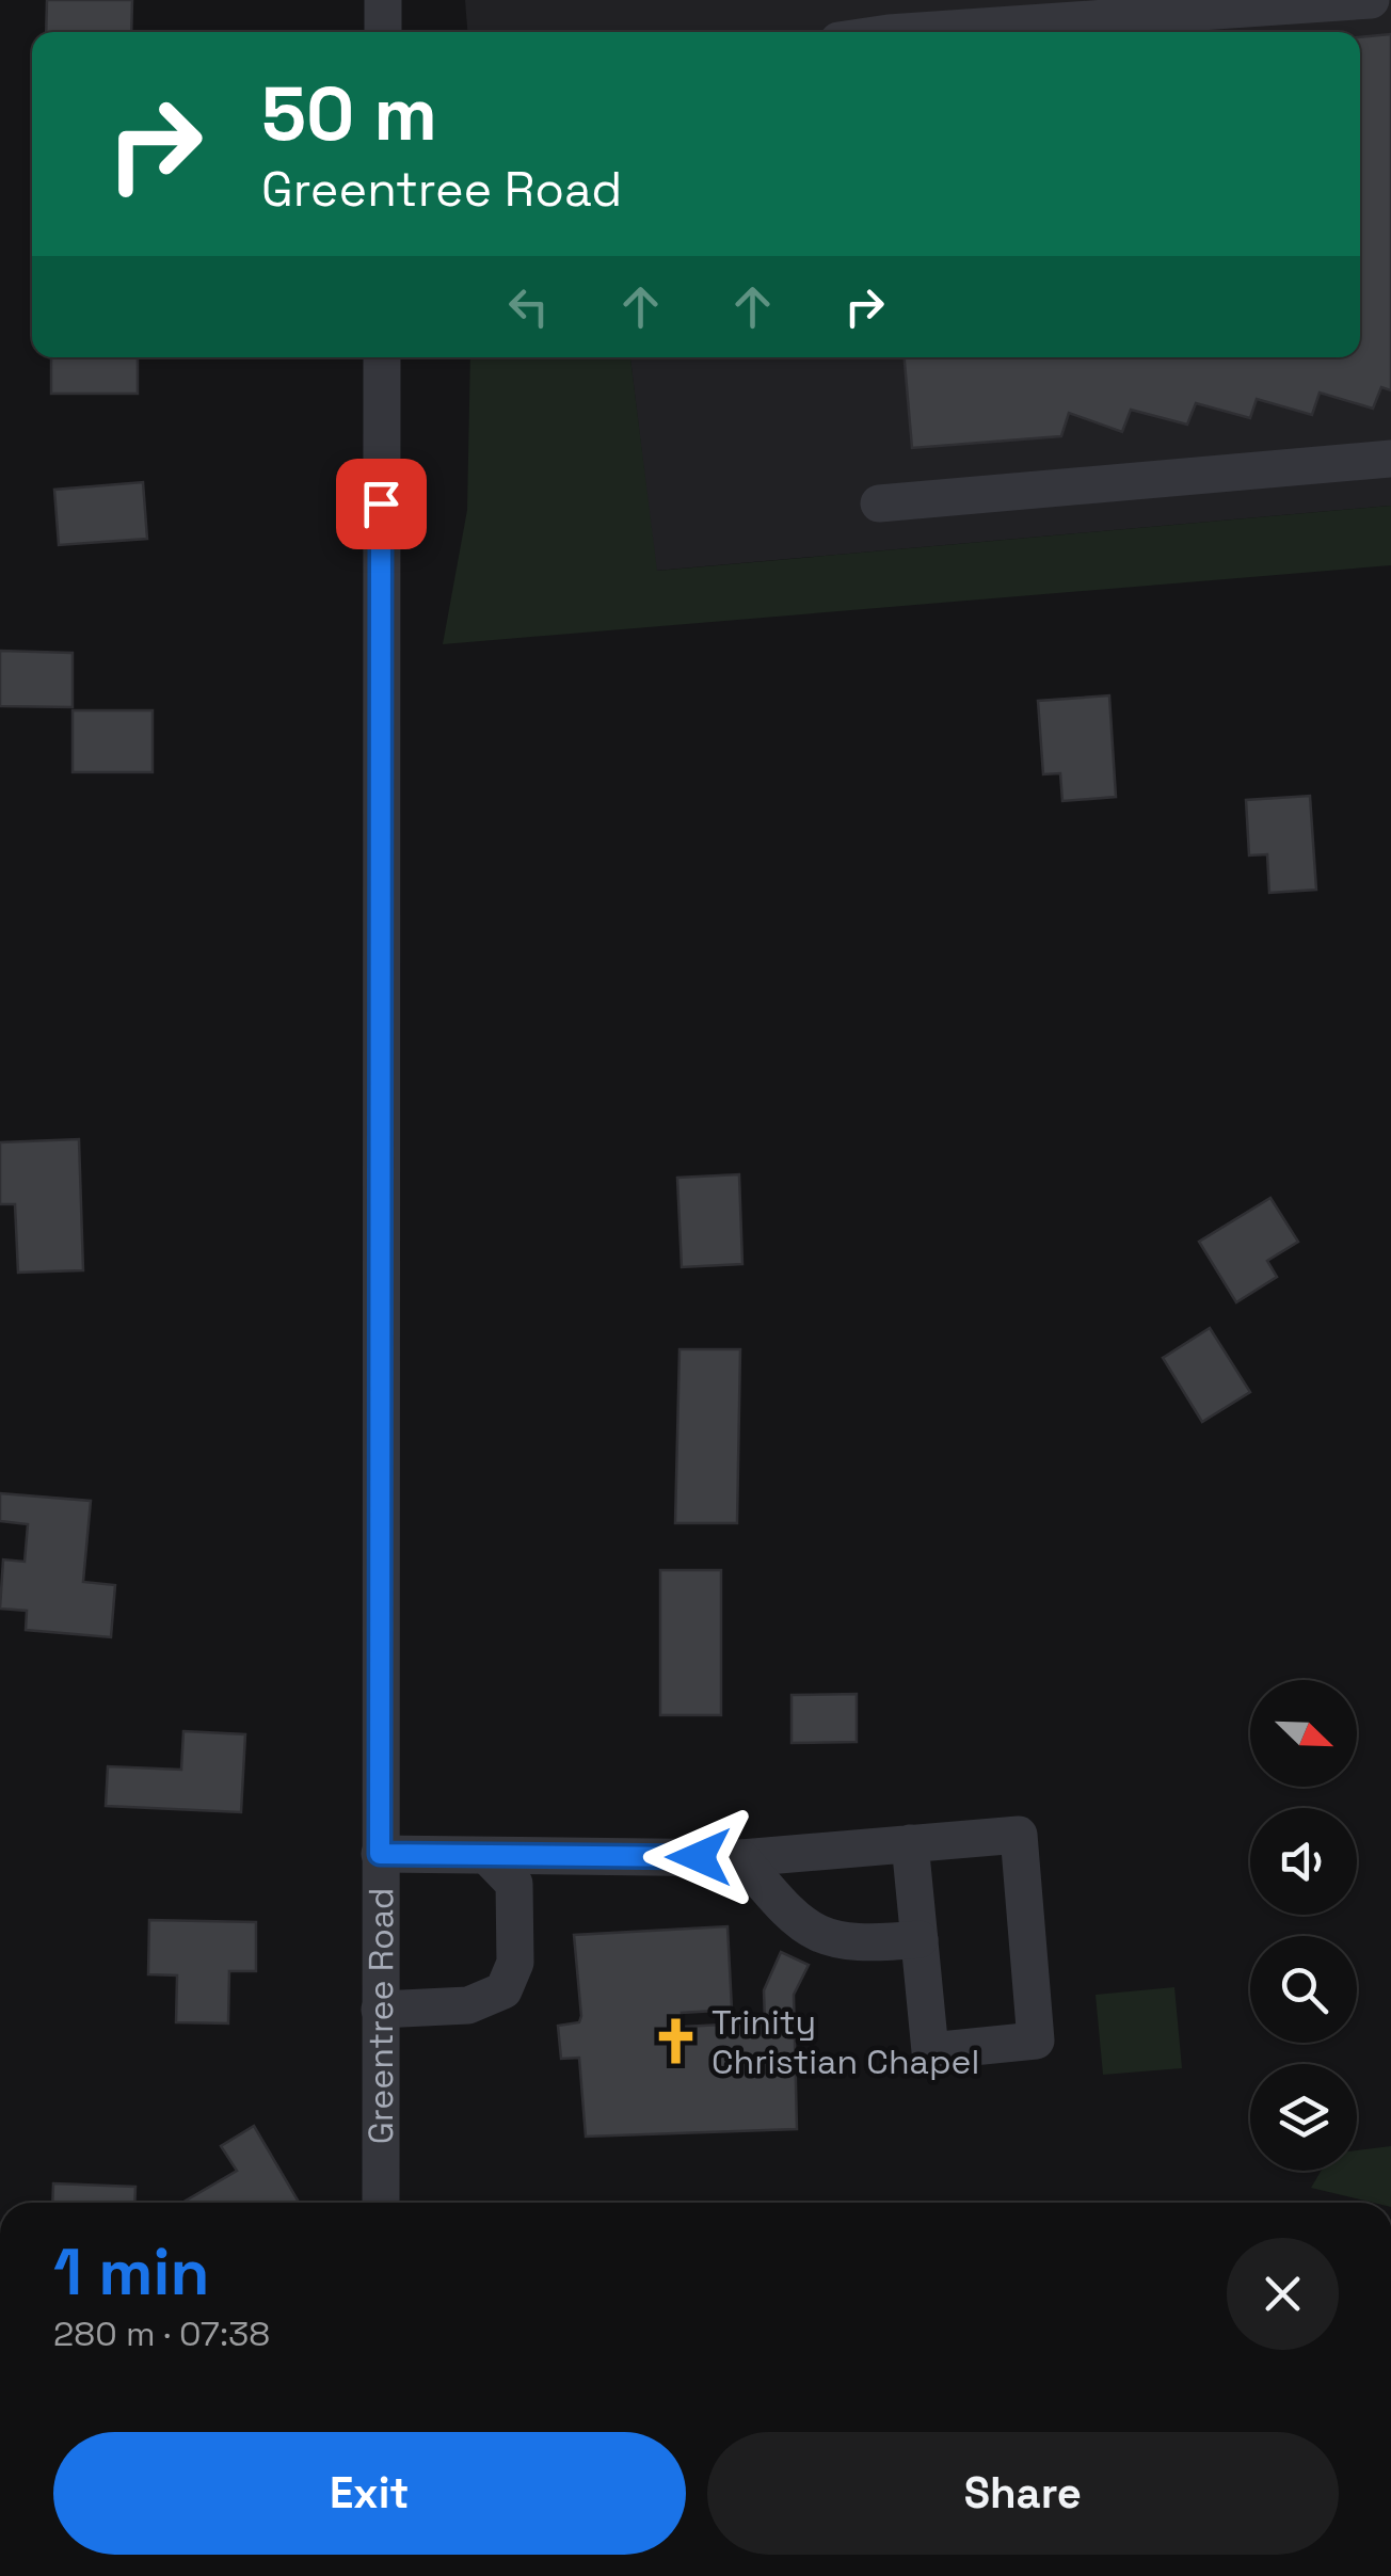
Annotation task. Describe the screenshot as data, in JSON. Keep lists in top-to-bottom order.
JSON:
{
  "streets": {
    "street": ["Greentree Road"]
  },
  "places": {
    "church": ["Trinity Christian Chapel"]
  },
  "north": "bottom right",
  "page": {
    "turn": ["50 m", "Greentree Road"],
    "heading": ["1 min", "280 m · 07:38"],
    "buttons": ["Exit", "Share"]
  }
}
